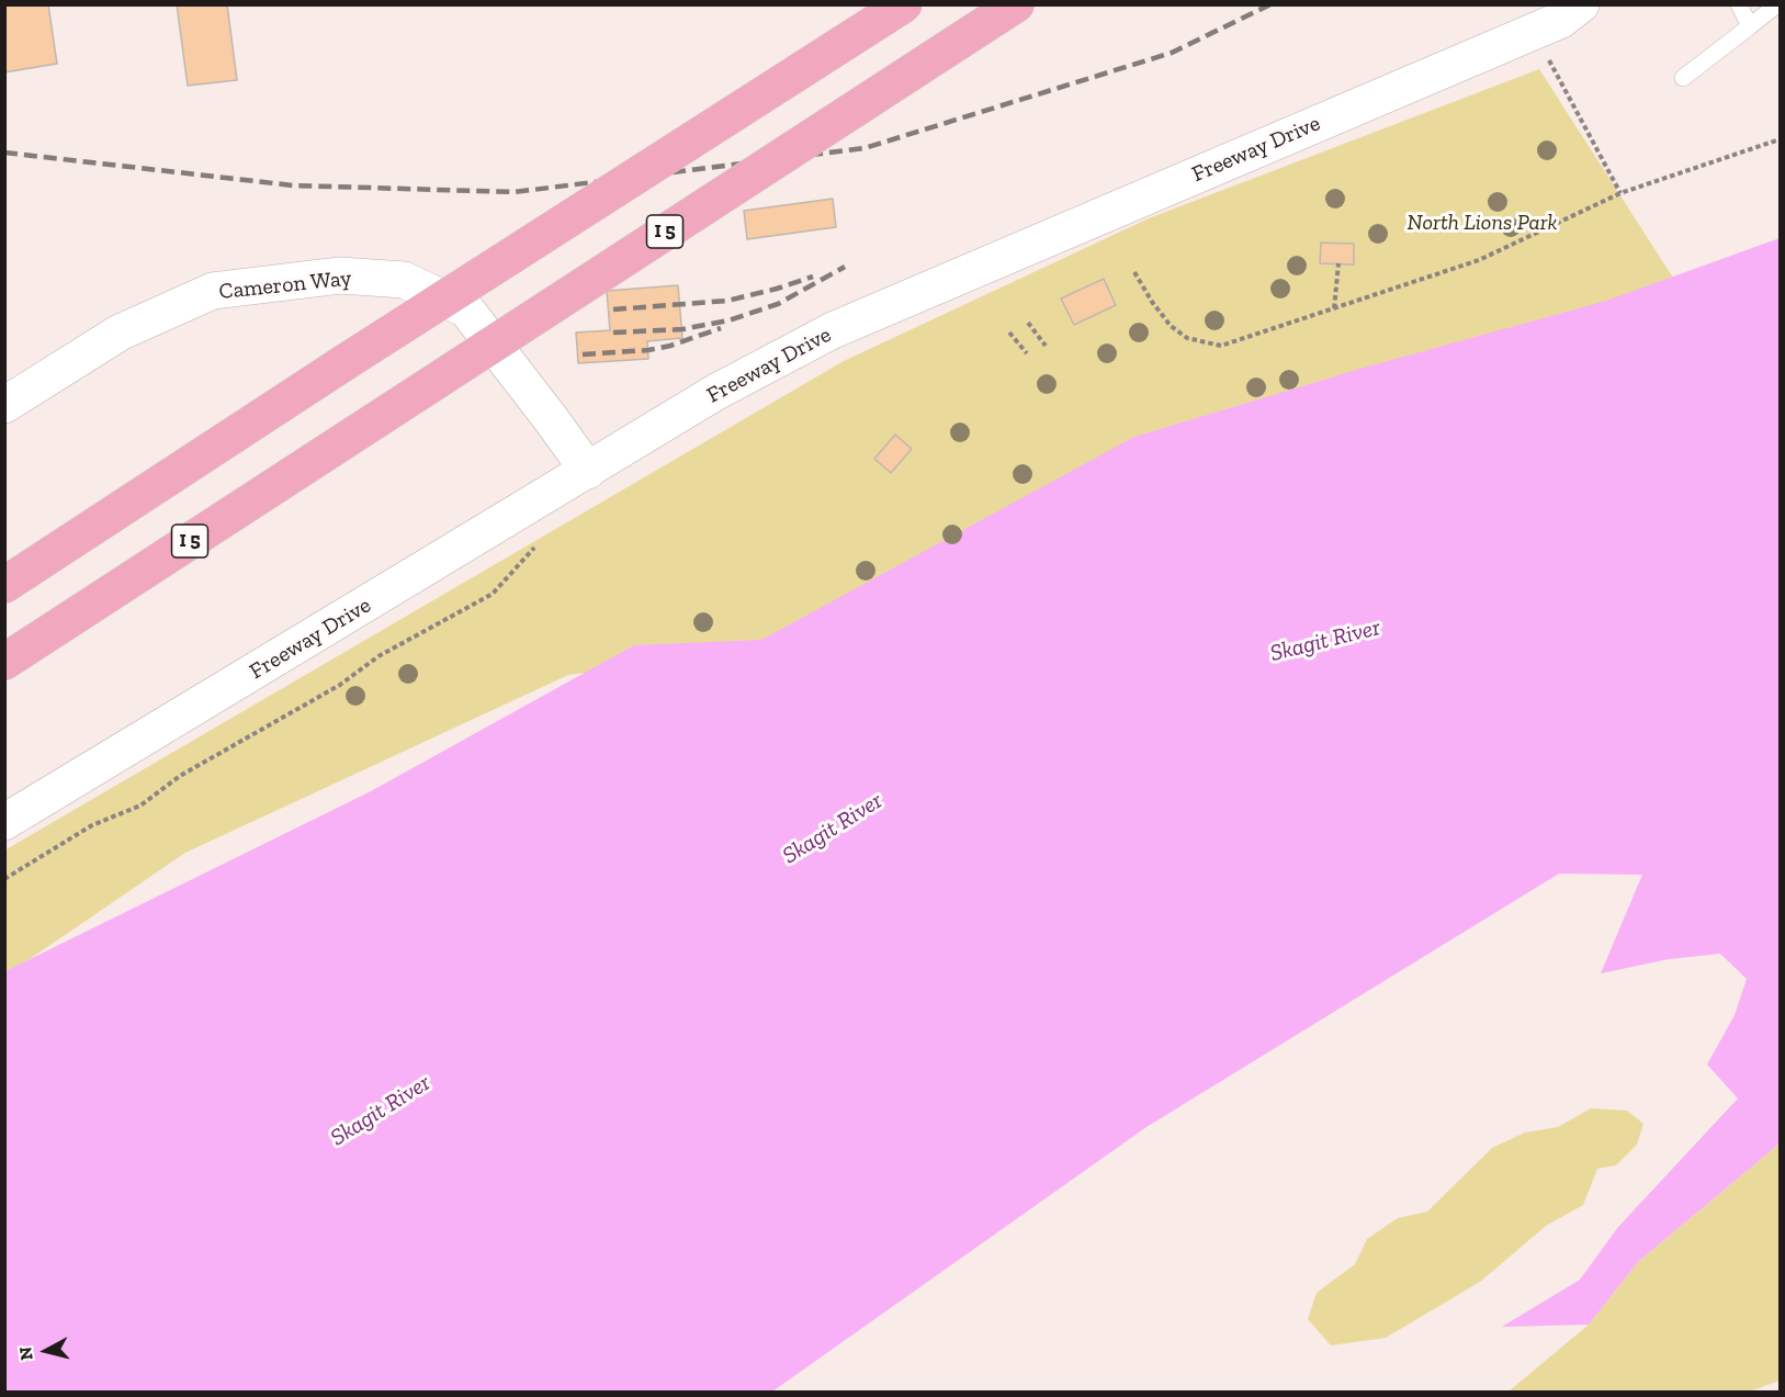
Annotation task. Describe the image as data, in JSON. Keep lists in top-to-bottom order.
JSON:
{
  "streets": {
    "highway": ["I 5"],
    "street": ["Freeway Drive", "Cameron Way"]
  },
  "crossings": [
    ["Freeway Drive", "Cameron Way"]
  ],
  "water": ["Skagit River"],
  "parks": ["North Lions Park"],
  "north": "left"
}
